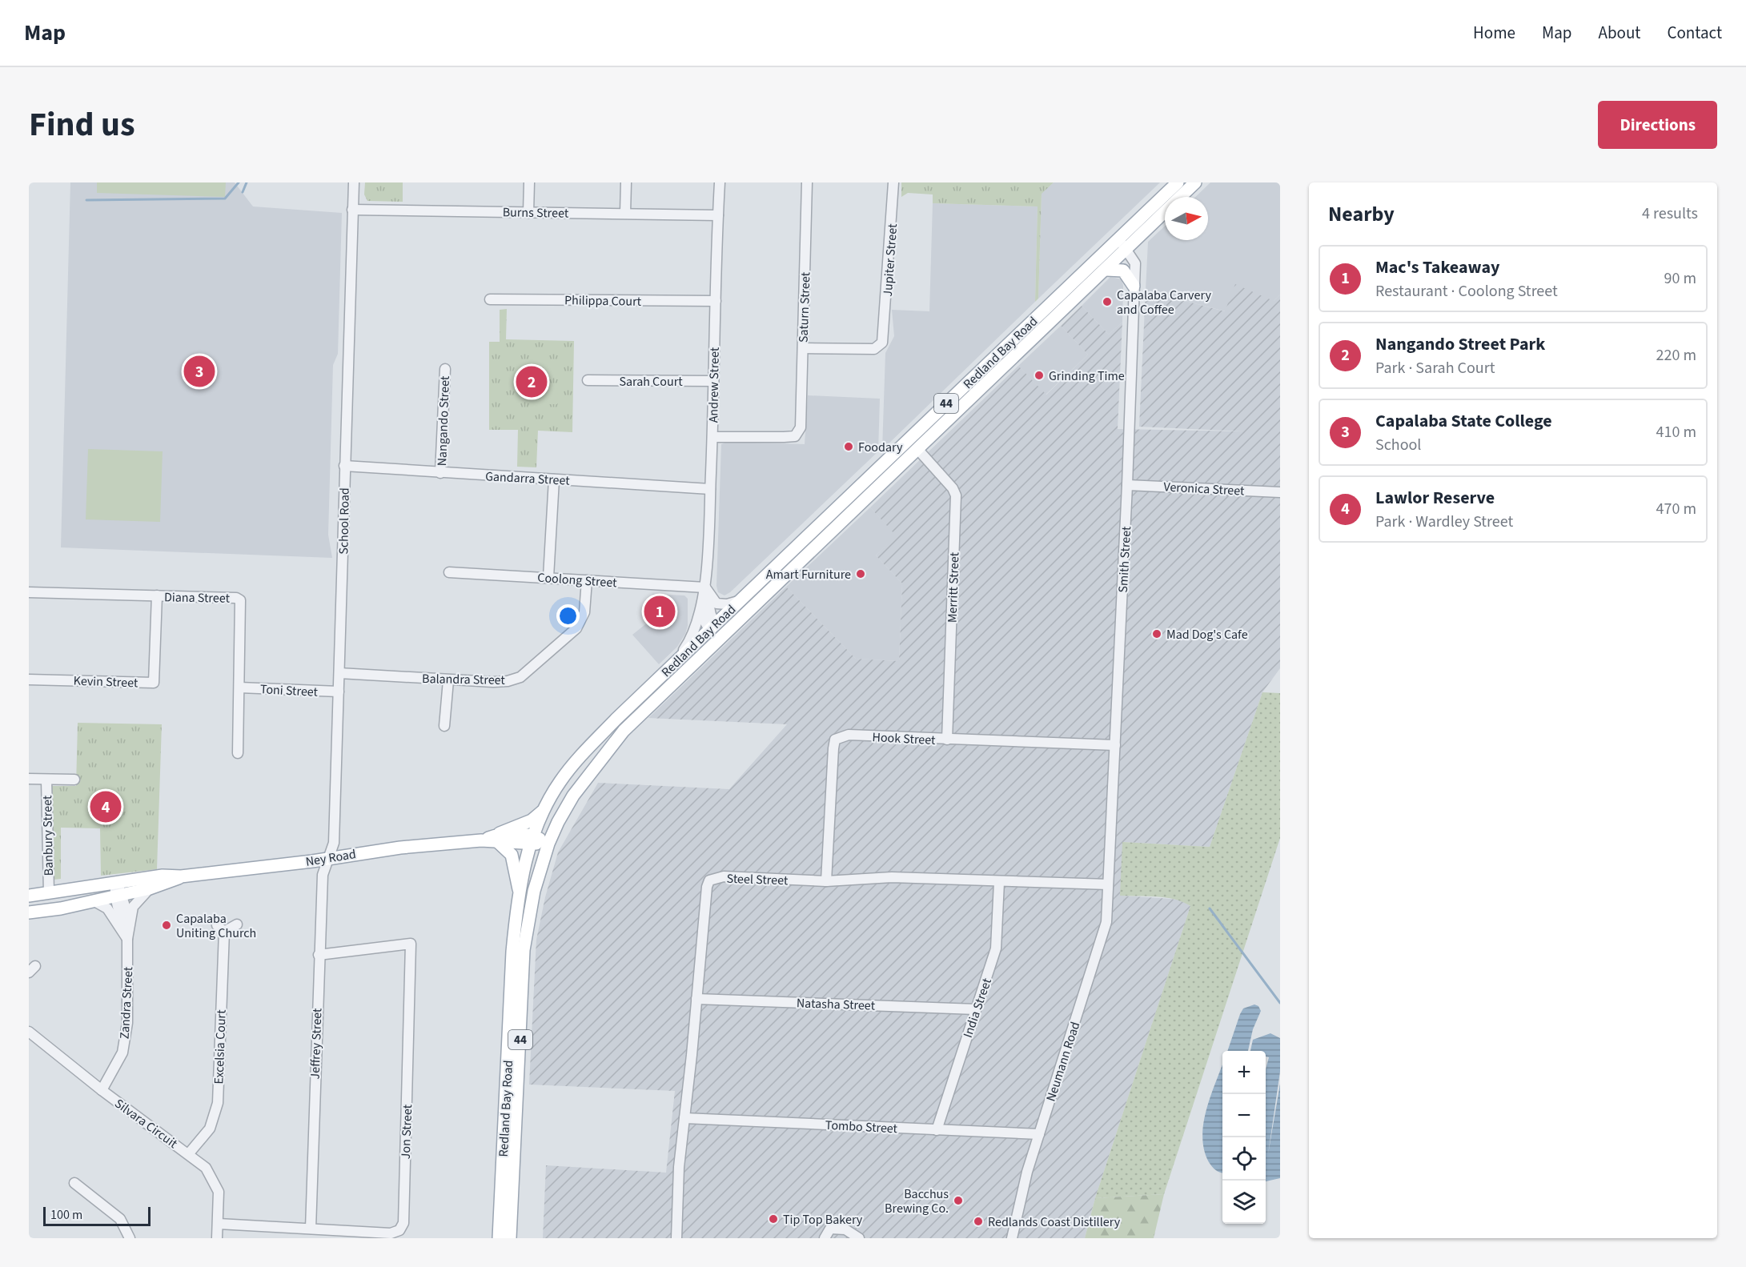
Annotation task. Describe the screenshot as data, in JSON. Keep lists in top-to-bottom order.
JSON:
{
  "streets": {
    "main road": ["Redland Bay Road", "44", "Ney Road"],
    "street": [
      "Burns Street",
      "Jupiter Street",
      "Philippa Court",
      "Saturn Street",
      "Sarah Court",
      "Andrew Street",
      "Nangando Street",
      "Gandarra Street",
      "Veronica Street",
      "School Road",
      "Smith Street",
      "Coolong Street",
      "Merritt Street",
      "Diana Street",
      "Balandra Street",
      "Kevin Street",
      "Toni Street",
      "Hook Street",
      "Banbury Street",
      "Steel Street",
      "Zandra Street",
      "Natasha Street",
      "India Street",
      "Jeffrey Street",
      "Excelsia Court",
      "Neumann Road",
      "Silvara Circuit",
      "Tombo Street",
      "Jon Street"
    ]
  },
  "crossings": [
    ["Burns Street", "Andrew Street"],
    ["Burns Street", "School Road"],
    ["Jupiter Street", "Saturn Street"],
    ["Philippa Court", "Andrew Street"],
    ["Saturn Street", "Andrew Street"],
    ["Redland Bay Road", "Andrew Street"],
    ["Redland Bay Road", "Smith Street"],
    ["Redland Bay Road", "Merritt Street"],
    ["Redland Bay Road", "Ney Road"],
    ["Sarah Court", "Andrew Street"],
    ["Andrew Street", "Gandarra Street"],
    ["Andrew Street", "Coolong Street"],
    ["Nangando Street", "Gandarra Street"],
    ["Gandarra Street", "School Road"],
    ["Veronica Street", "Smith Street"],
    ["School Road", "Balandra Street"],
    ["School Road", "Toni Street"],
    ["School Road", "Ney Road"],
    ["School Road", "Jeffrey Street"],
    ["Smith Street", "Hook Street"],
    ["Smith Street", "Steel Street"],
    ["Smith Street", "Neumann Road"],
    ["Coolong Street", "Balandra Street"],
    ["Merritt Street", "Hook Street"],
    ["Diana Street", "Kevin Street"],
    ["Diana Street", "Toni Street"],
    ["Hook Street", "Steel Street"],
    ["Banbury Street", "Ney Road"],
    ["Ney Road", "Zandra Street"],
    ["Ney Road", "Jeffrey Street"],
    ["Steel Street", "Natasha Street"],
    ["Steel Street", "India Street"],
    ["Steel Street", "Neumann Road"],
    ["Steel Street", "Tombo Street"],
    ["Zandra Street", "Silvara Circuit"],
    ["Natasha Street", "India Street"],
    ["India Street", "Tombo Street"],
    ["Jeffrey Street", "Jon Street"],
    ["Excelsia Court", "Silvara Circuit"],
    ["Neumann Road", "Tombo Street"],
    ["Silvara Circuit", "Jon Street"]
  ],
  "places": [
    "Capalaba Carvery and Coffee",
    "Grinding Time",
    "Foodary",
    "Amart Furniture",
    "Mad Dog's Cafe",
    "Capalaba Uniting Church",
    "Bacchus Brewing Co.",
    "Tip Top Bakery",
    "Redlands Coast Distillery"
  ],
  "scale_bar": "100 m",
  "north": "right",
  "page": {
    "header": "Map",
    "nav": [
      "Home",
      "Map",
      "About",
      "Contact"
    ],
    "title": "Find us",
    "buttons": "Directions",
    "heading": ["Nearby", "4 results"],
    "list": [
      {
        "mark": "1",
        "name": "Mac's Takeaway",
        "note": "Restaurant · Coolong Street",
        "value": "90 m"
      },
      {
        "mark": "2",
        "name": "Nangando Street Park",
        "note": "Park · Sarah Court",
        "value": "220 m"
      },
      {
        "mark": "3",
        "name": "Capalaba State College",
        "note": "School",
        "value": "410 m"
      },
      {
        "mark": "4",
        "name": "Lawlor Reserve",
        "note": "Park · Wardley Street",
        "value": "470 m"
      }
    ],
    "pins": [
      "3",
      "2",
      "1",
      "4"
    ],
    "map_buttons": ["+", "−"],
    "scale": "100 m"
  }
}
